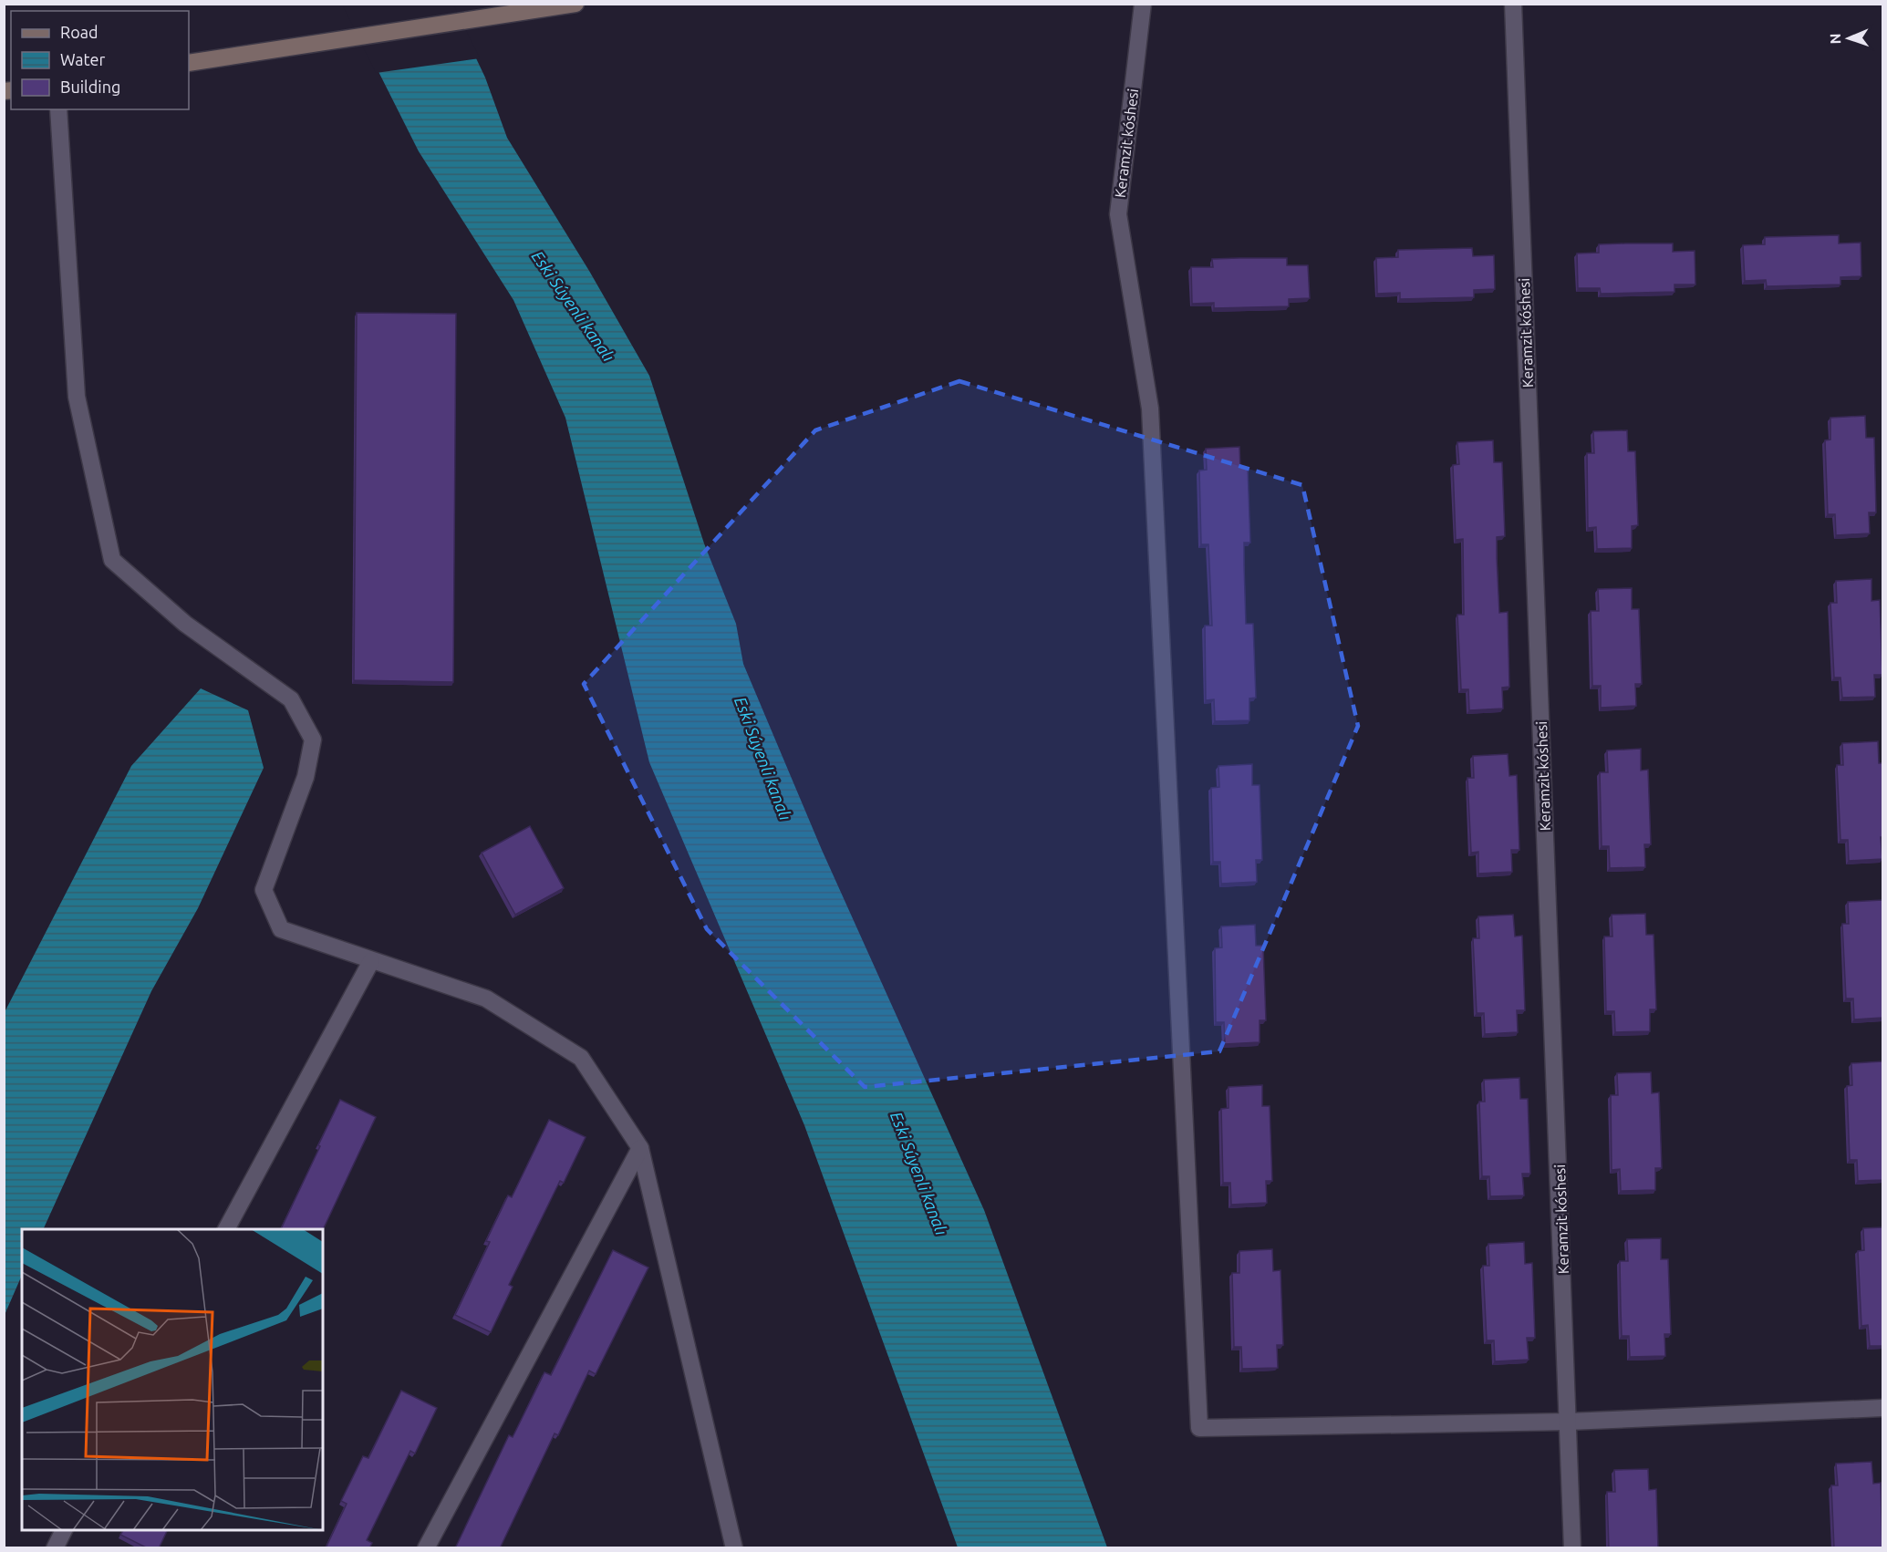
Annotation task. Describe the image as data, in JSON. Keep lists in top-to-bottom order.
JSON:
{
  "streets": {
    "street": ["Keramzit kóshesi"]
  },
  "water": ["Eski Súyenli kanalı"],
  "legend": ["Road", "Water", "Building"],
  "north": "left"
}
